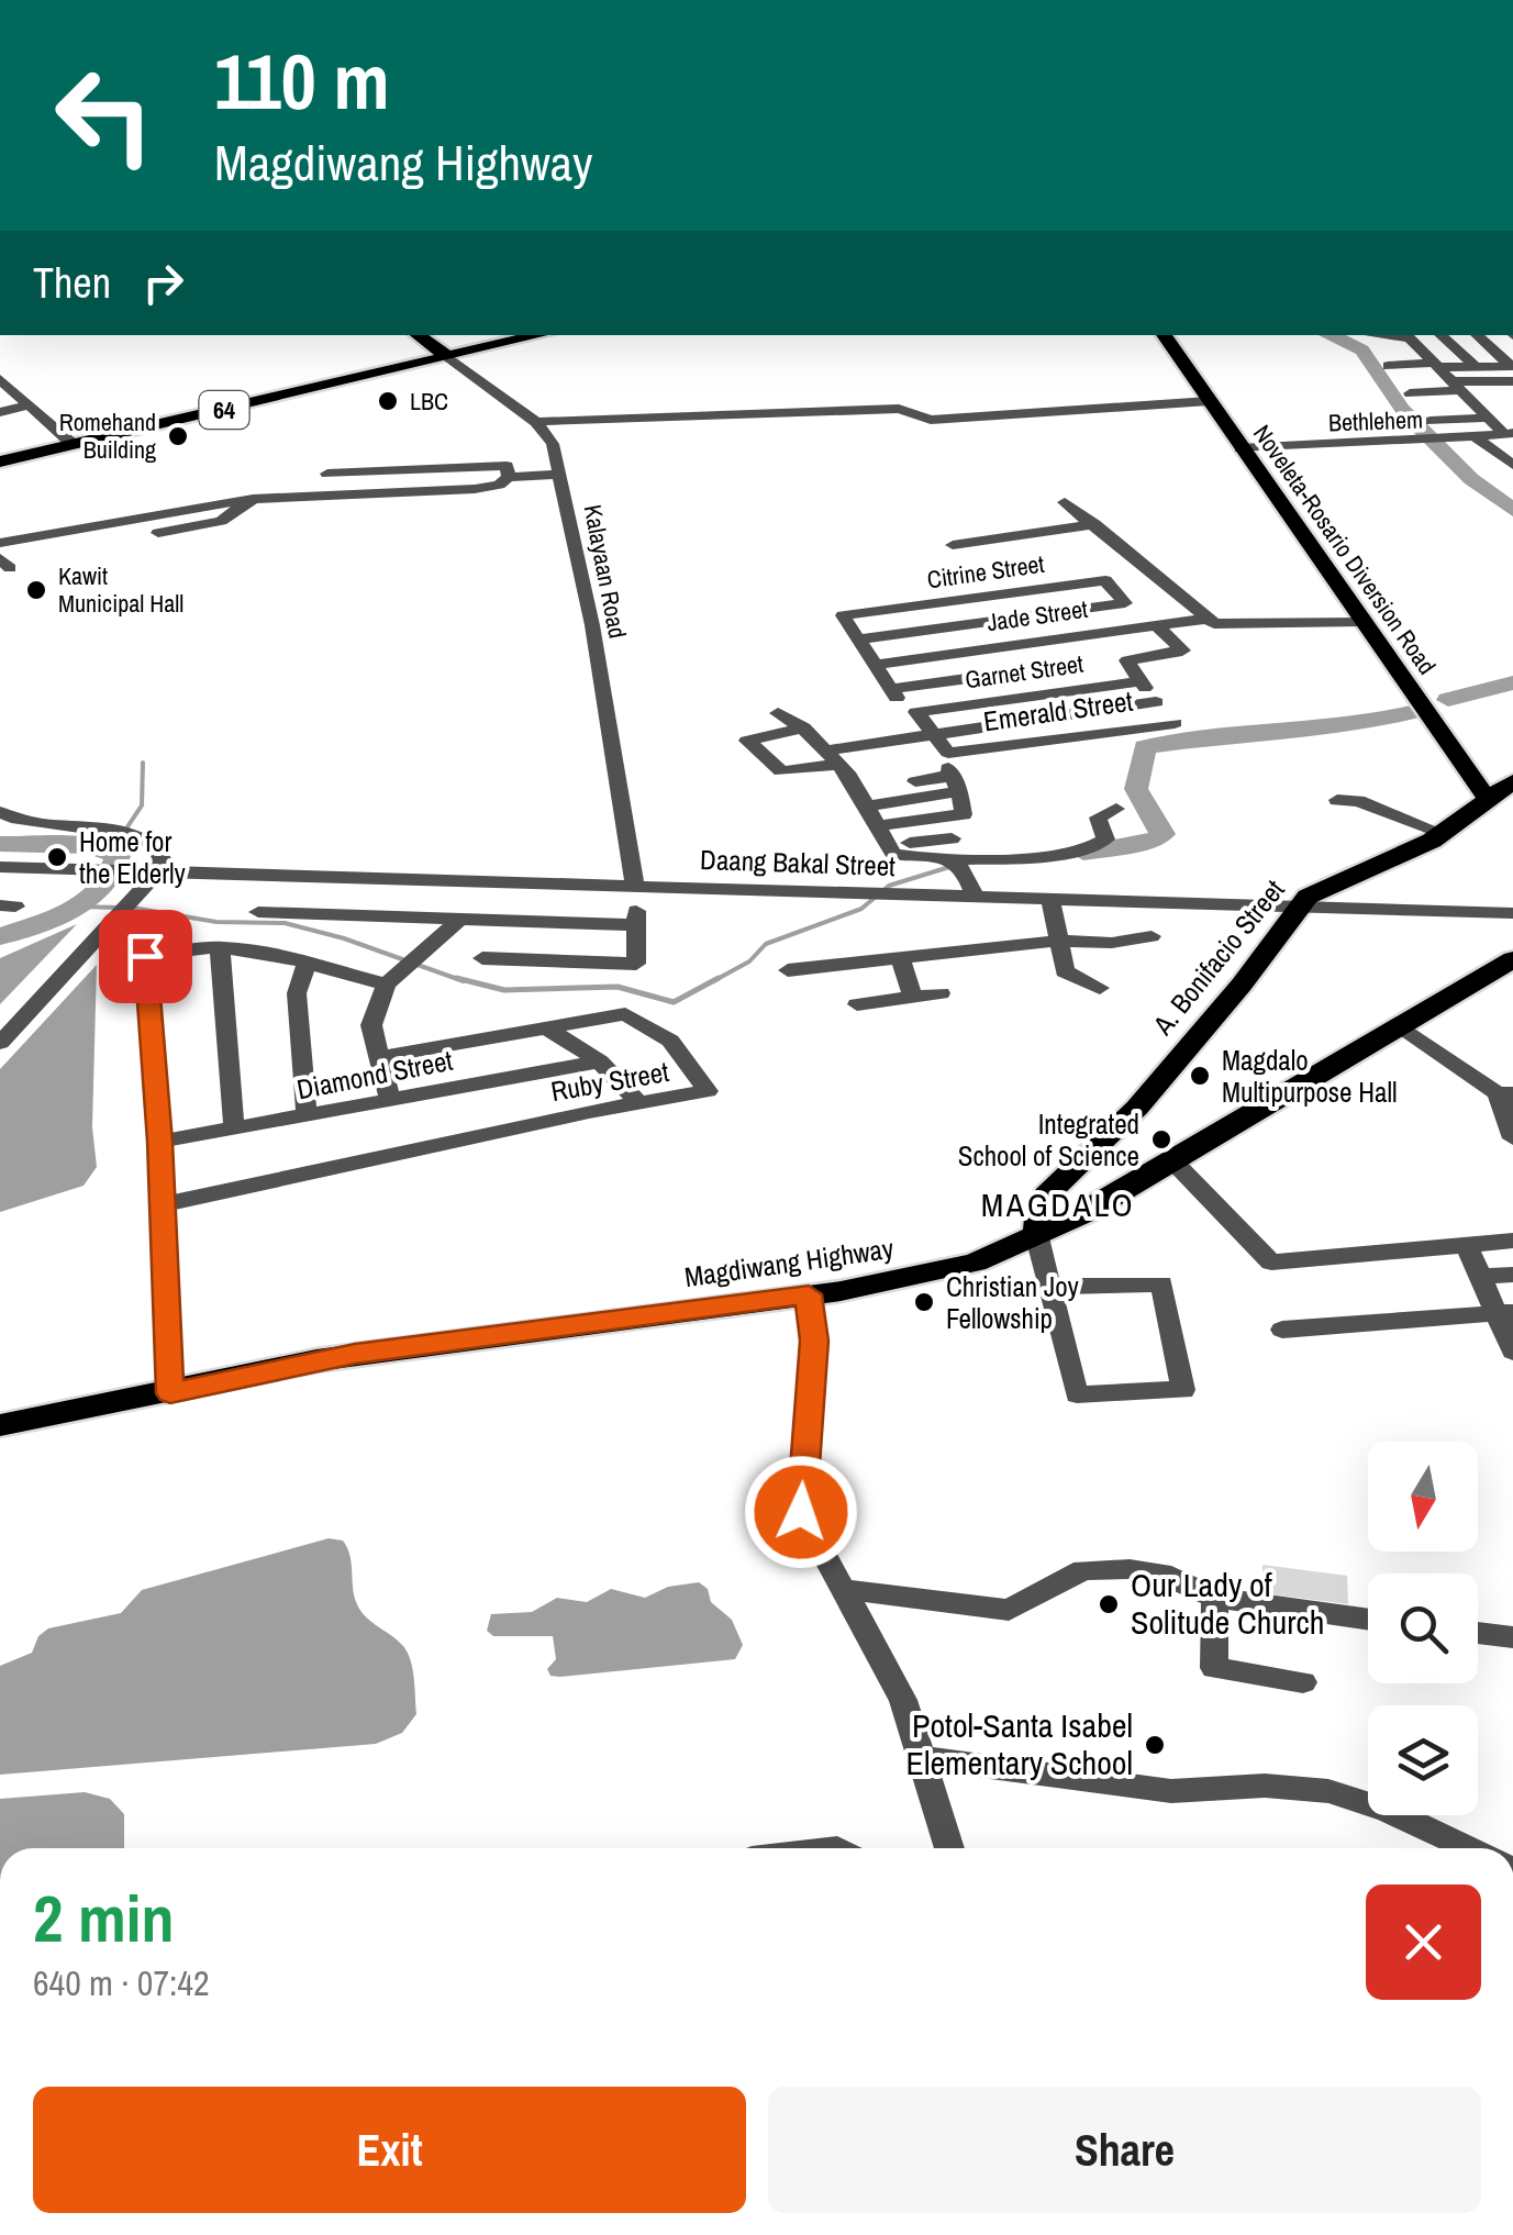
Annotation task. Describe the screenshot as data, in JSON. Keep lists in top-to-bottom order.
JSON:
{
  "streets": {
    "main road": [
      "64",
      "Noveleta-Rosario Diversion Road",
      "Kalayaan Road",
      "A. Bonifacio Street",
      "Magdiwang Highway"
    ],
    "street": [
      "Bethlehem",
      "Citrine Street",
      "Jade Street",
      "Garnet Street",
      "Emerald Street",
      "Daang Bakal Street",
      "Diamond Street",
      "Ruby Street"
    ]
  },
  "crossings": [
    ["64", "Kalayaan Road"],
    ["Bethlehem", "Noveleta-Rosario Diversion Road"],
    ["Noveleta-Rosario Diversion Road", "Jade Street"],
    ["Noveleta-Rosario Diversion Road", "A. Bonifacio Street"],
    ["Kalayaan Road", "Daang Bakal Street"],
    ["Daang Bakal Street", "A. Bonifacio Street"],
    ["A. Bonifacio Street", "Magdiwang Highway"]
  ],
  "districts": ["MAGDALO"],
  "places": [
    "LBC",
    "Romehand Building",
    "Kawit Municipal Hall",
    "Home for the Elderly",
    "Magdalo Multipurpose Hall",
    "Integrated School of Science",
    "Christian Joy Fellowship",
    "Our Lady of Solitude Church",
    "Potol-Santa Isabel Elementary School"
  ],
  "north": "bottom",
  "page": {
    "turn": ["110 m", "Magdiwang Highway"],
    "then": "Then",
    "heading": ["2 min", "640 m · 07:42"],
    "buttons": ["Exit", "Share"]
  }
}
